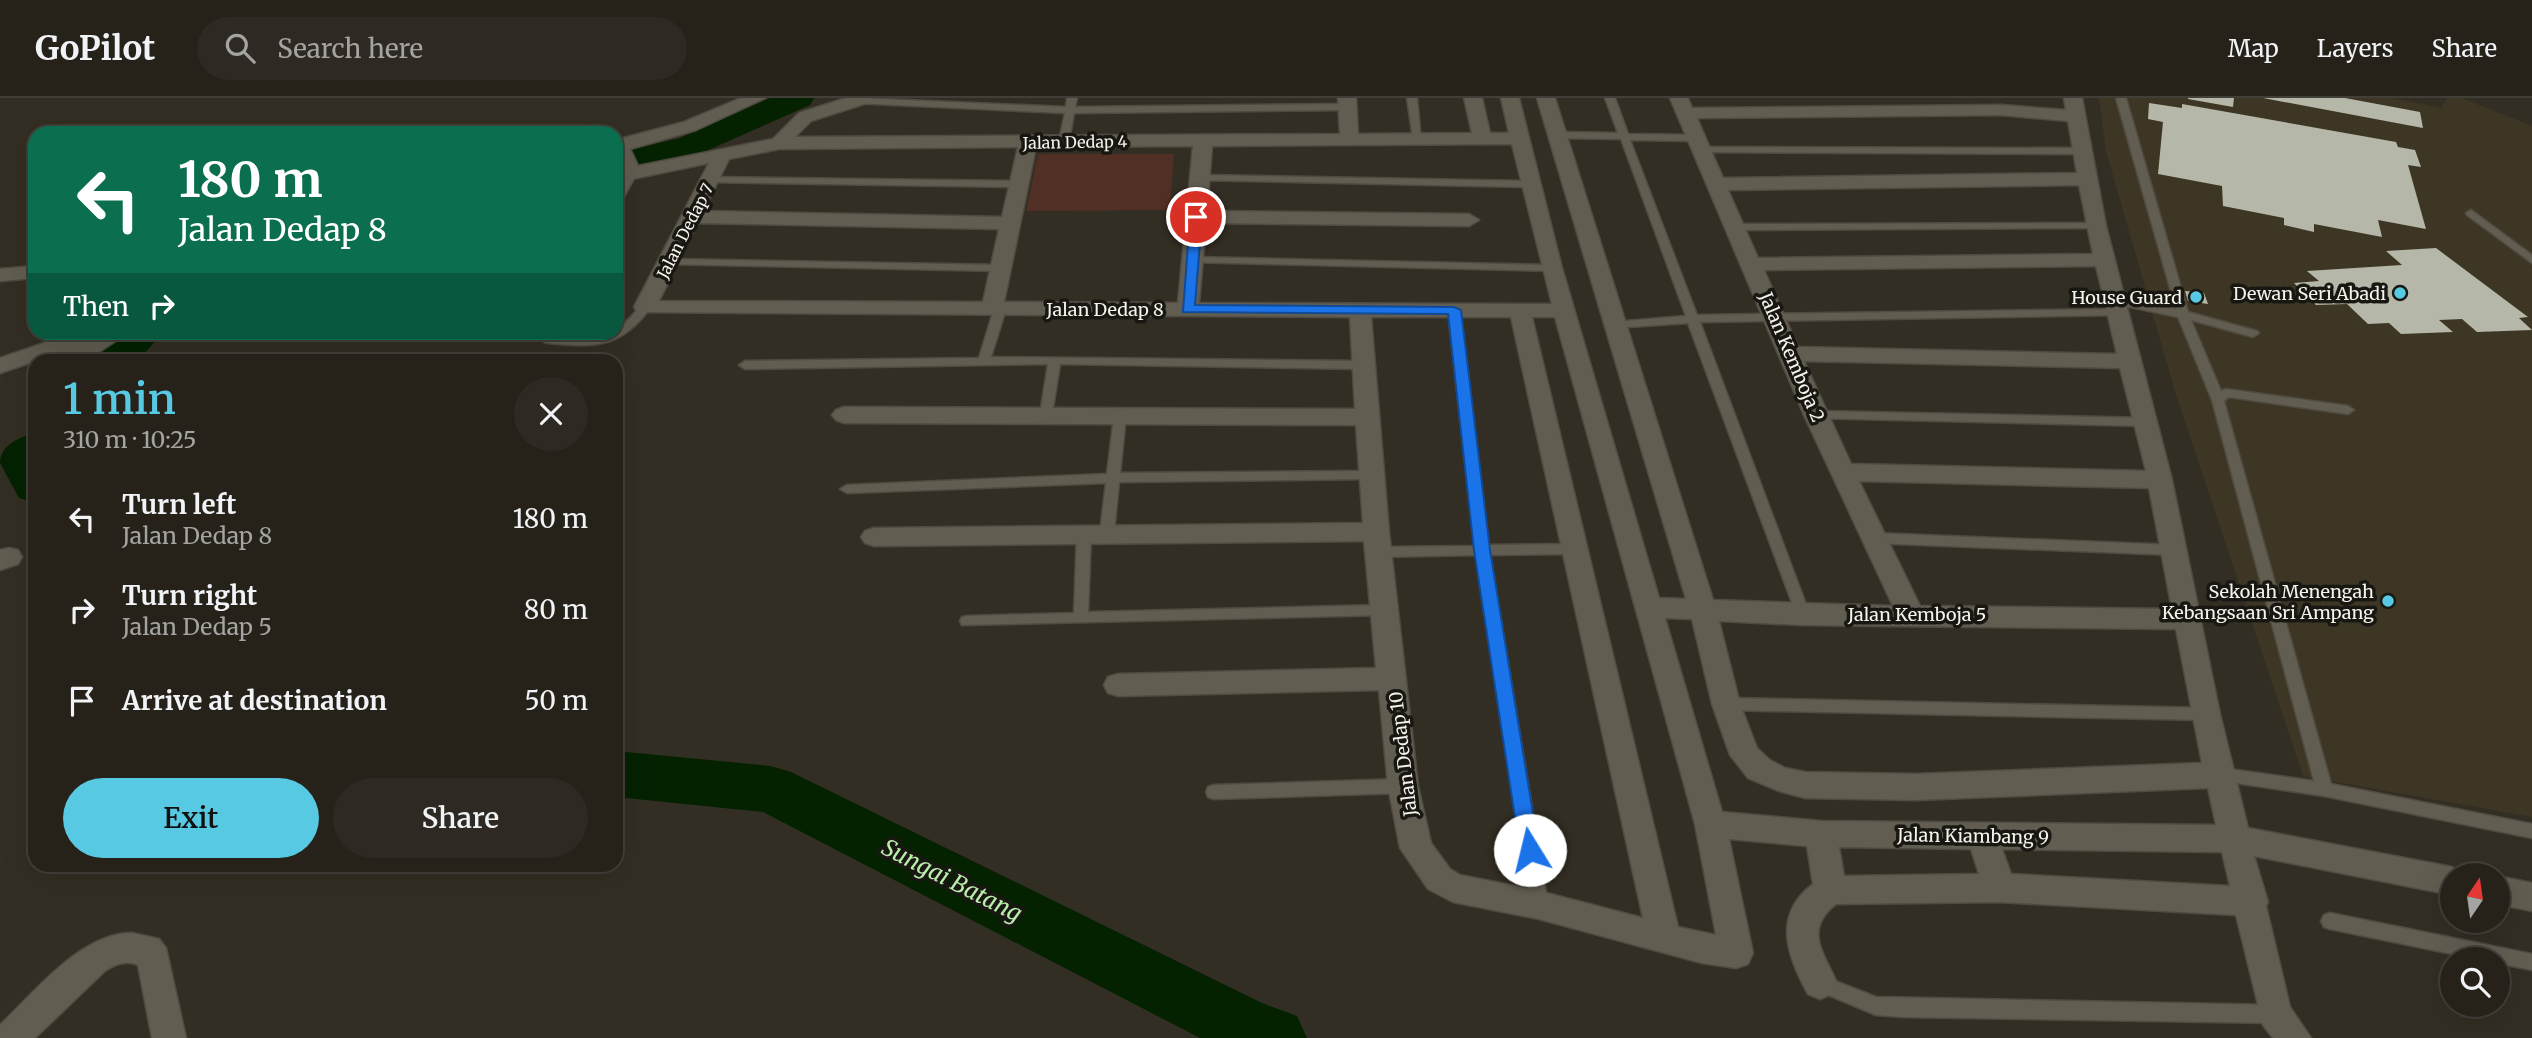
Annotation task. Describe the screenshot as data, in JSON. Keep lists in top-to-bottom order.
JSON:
{
  "streets": {
    "street": [
      "Jalan Dedap 4",
      "Jalan Dedap 7",
      "Jalan Dedap 8",
      "Jalan Kemboja 2",
      "Jalan Kemboja 5",
      "Jalan Dedap 10",
      "Jalan Kiambang 9"
    ]
  },
  "crossings": [
    ["Jalan Dedap 4", "Jalan Dedap 7"],
    ["Jalan Dedap 7", "Jalan Dedap 8"],
    ["Jalan Dedap 8", "Jalan Dedap 10"],
    ["Jalan Kemboja 2", "Jalan Kemboja 5"],
    ["Jalan Dedap 10", "Jalan Kiambang 9"]
  ],
  "water": ["Sungai Batang"],
  "places": ["Dewan Seri Abadi", "House Guard", "Sekolah Menengah Kebangsaan Sri Ampang"],
  "north": "top",
  "page": {
    "header": "GoPilot",
    "search": "Search here",
    "nav": ["Map", "Layers", "Share"],
    "turn": ["180 m", "Jalan Dedap 8"],
    "then": "Then",
    "heading": ["1 min", "310 m · 10:25"],
    "list": [
      {
        "name": "Turn left",
        "note": "Jalan Dedap 8",
        "value": "180 m"
      },
      {
        "name": "Turn right",
        "note": "Jalan Dedap 5",
        "value": "80 m"
      },
      {
        "name": "Arrive at destination",
        "value": "50 m"
      }
    ],
    "buttons": ["Exit", "Share"]
  }
}
